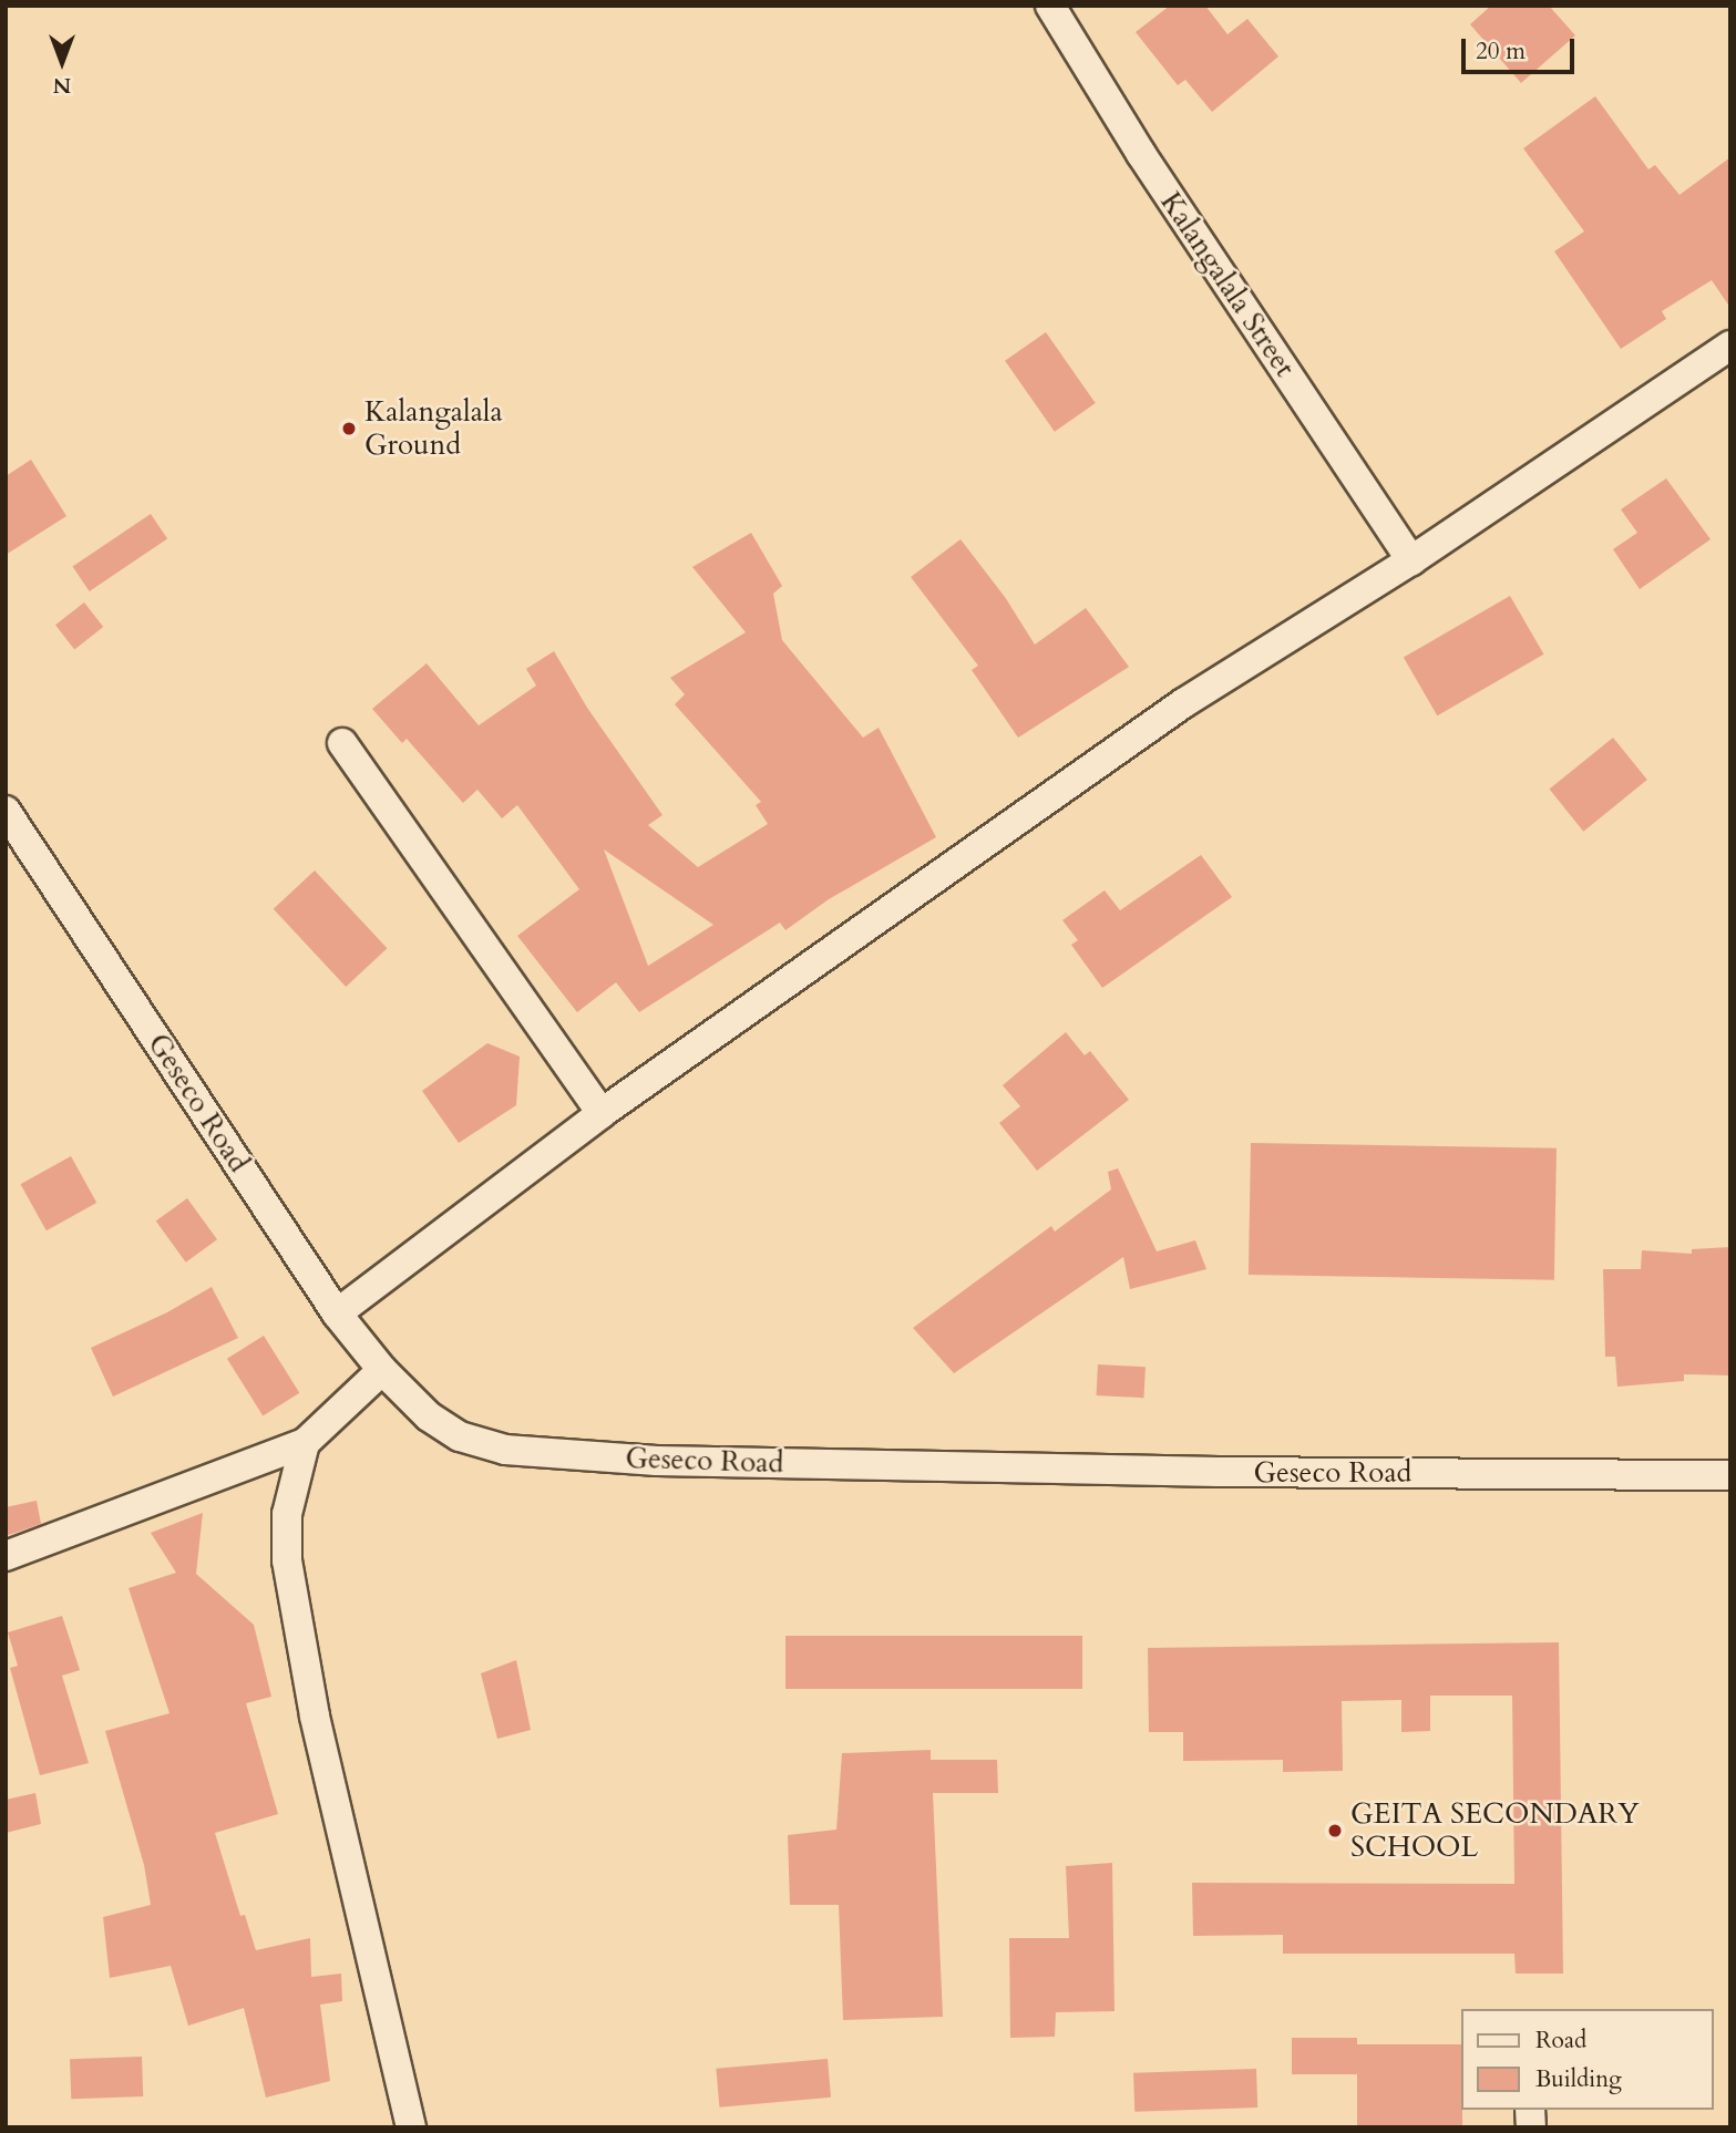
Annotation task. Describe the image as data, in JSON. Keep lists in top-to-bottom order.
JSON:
{
  "streets": {
    "street": ["Kalangalala Street", "Geseco Road"]
  },
  "places": ["Kalangalala Ground", "GEITA SECONDARY SCHOOL"],
  "legend": ["Road", "Building"],
  "scale_bar": "20 m",
  "north": "bottom"
}
